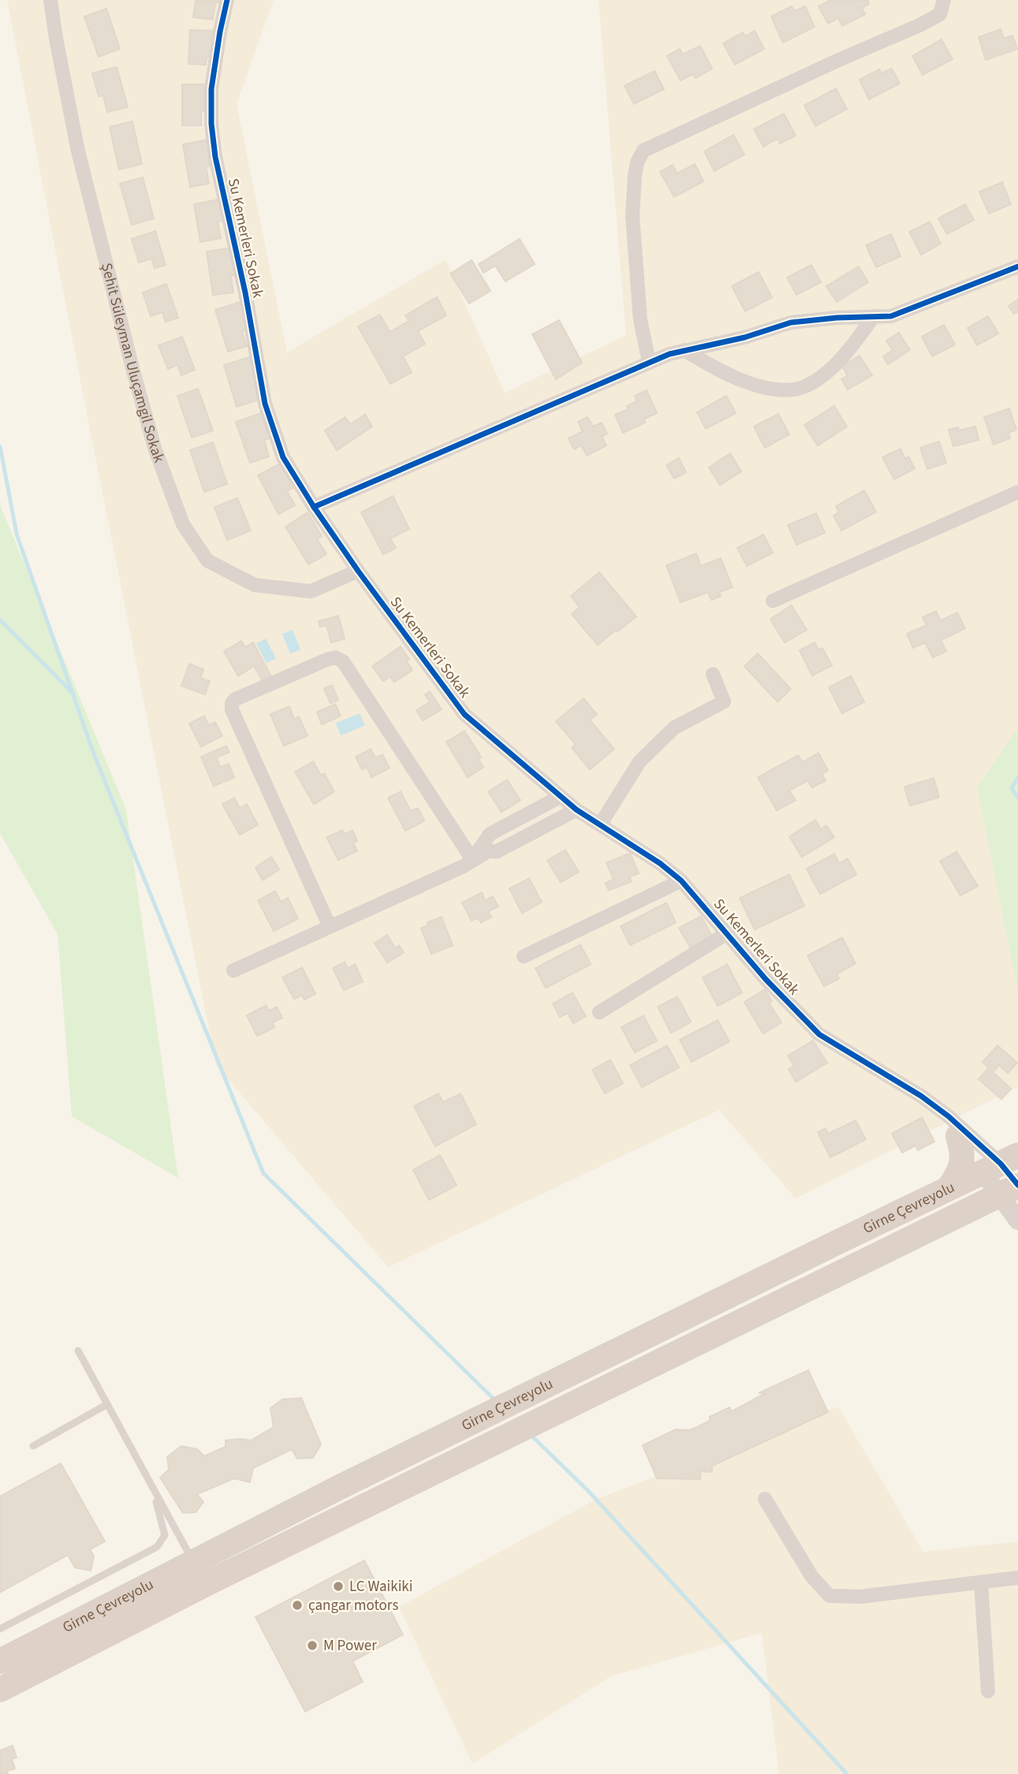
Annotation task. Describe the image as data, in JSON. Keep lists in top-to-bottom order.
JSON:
{
  "streets": {
    "highway": ["Girne Çevreyolu"],
    "street": ["Su Kemerleri Sokak", "Şehit Süleyman Uluçamgil Sokak"]
  },
  "crossings": [
    ["Su Kemerleri Sokak", "Şehit Süleyman Uluçamgil Sokak"]
  ],
  "places": ["LC Waikiki", "çangar motors", "M Power"]
}
